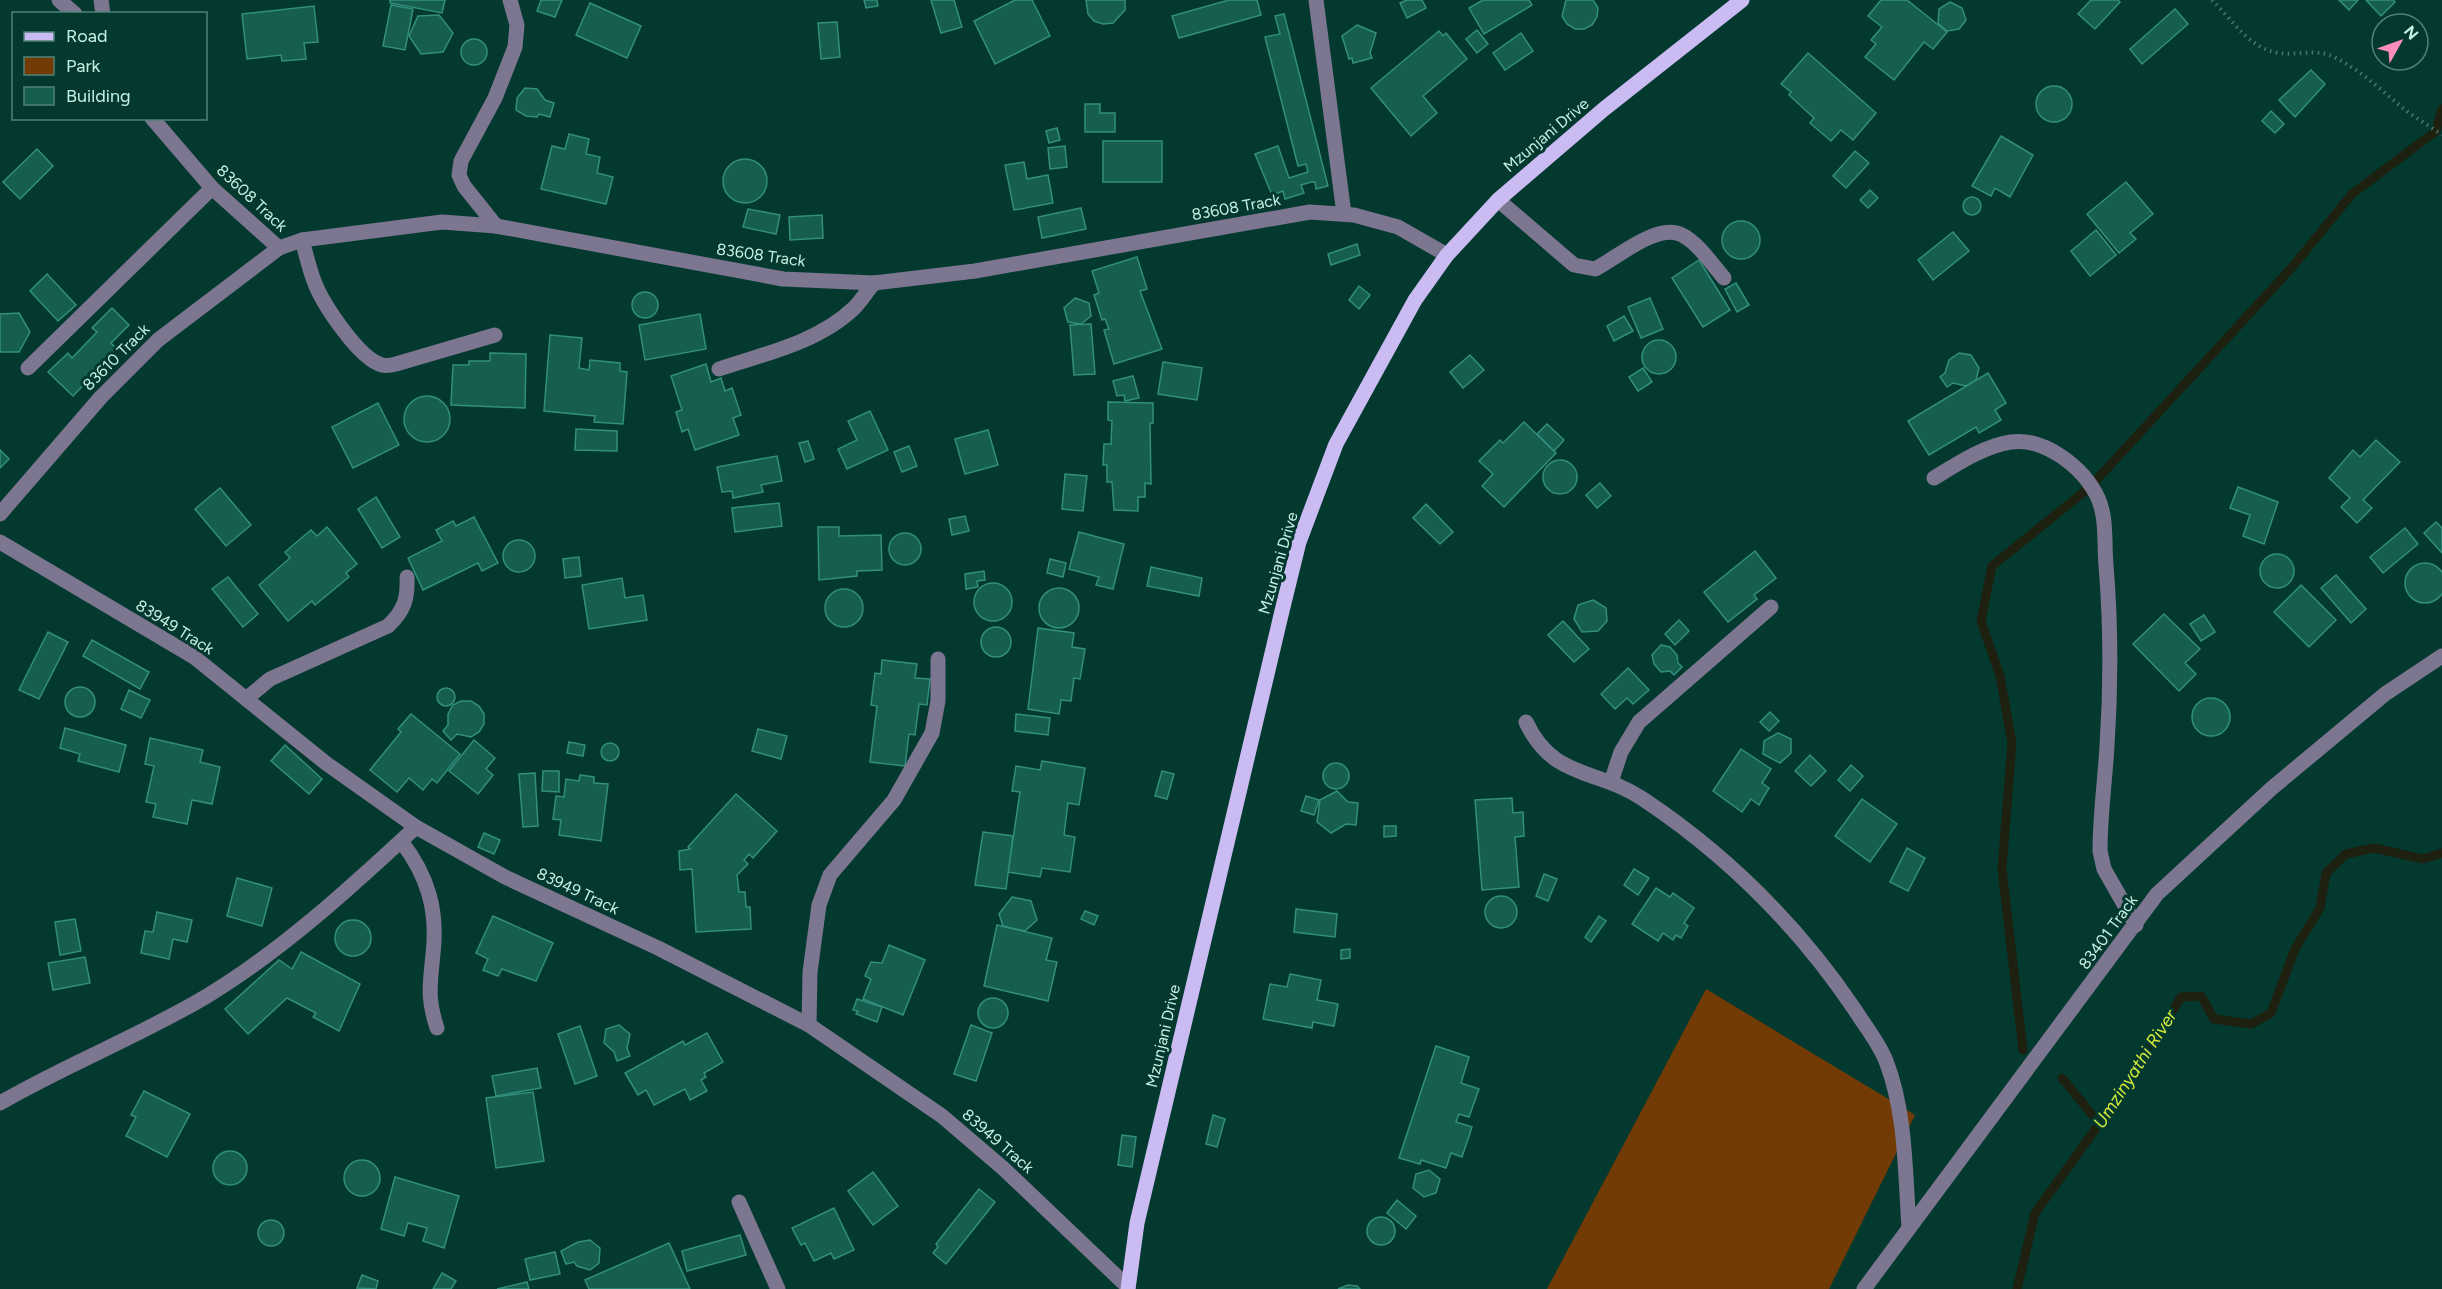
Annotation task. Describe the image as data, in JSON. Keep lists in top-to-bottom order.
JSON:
{
  "streets": {
    "main road": ["Mzunjani Drive"],
    "street": [
      "83608 Track",
      "83610 Track",
      "83949 Track",
      "83401 Track"
    ]
  },
  "crossings": [
    ["Mzunjani Drive", "83608 Track"],
    ["Mzunjani Drive", "83949 Track"],
    ["83608 Track", "83610 Track"]
  ],
  "water": ["Umzinyathi River"],
  "legend": ["Road", "Park", "Building"],
  "north": "top right"
}
